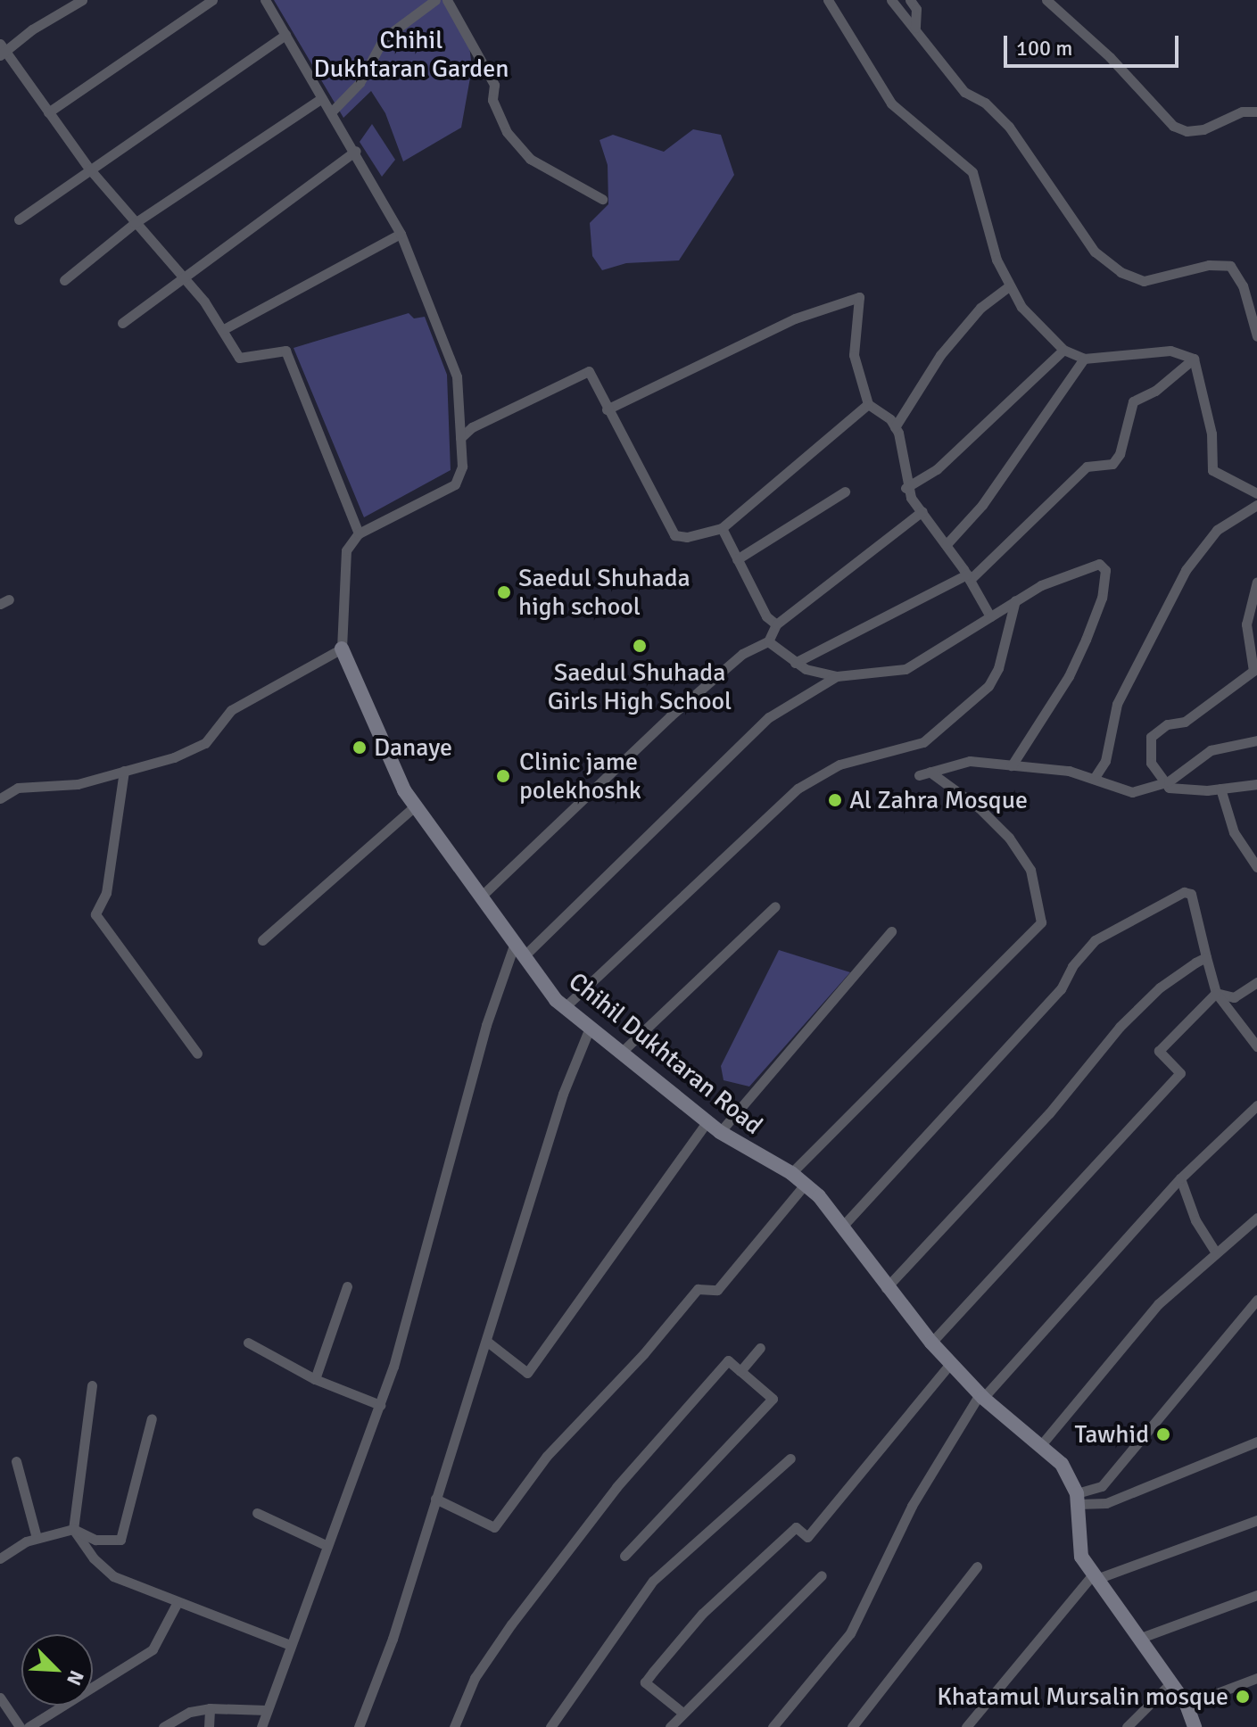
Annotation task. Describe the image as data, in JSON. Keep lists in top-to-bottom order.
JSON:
{
  "streets": {
    "street": ["Chihil Dukhtaran Road"]
  },
  "parks": ["Chihil Dukhtaran Garden"],
  "places": [
    "Saedul Shuhada high school",
    "Saedul Shuhada Girls High School",
    "Danaye",
    "Clinic jame polekhoshk",
    "Al Zahra Mosque",
    "Tawhid",
    "Khatamul Mursalin mosque"
  ],
  "scale_bar": "100 m",
  "north": "bottom right"
}
